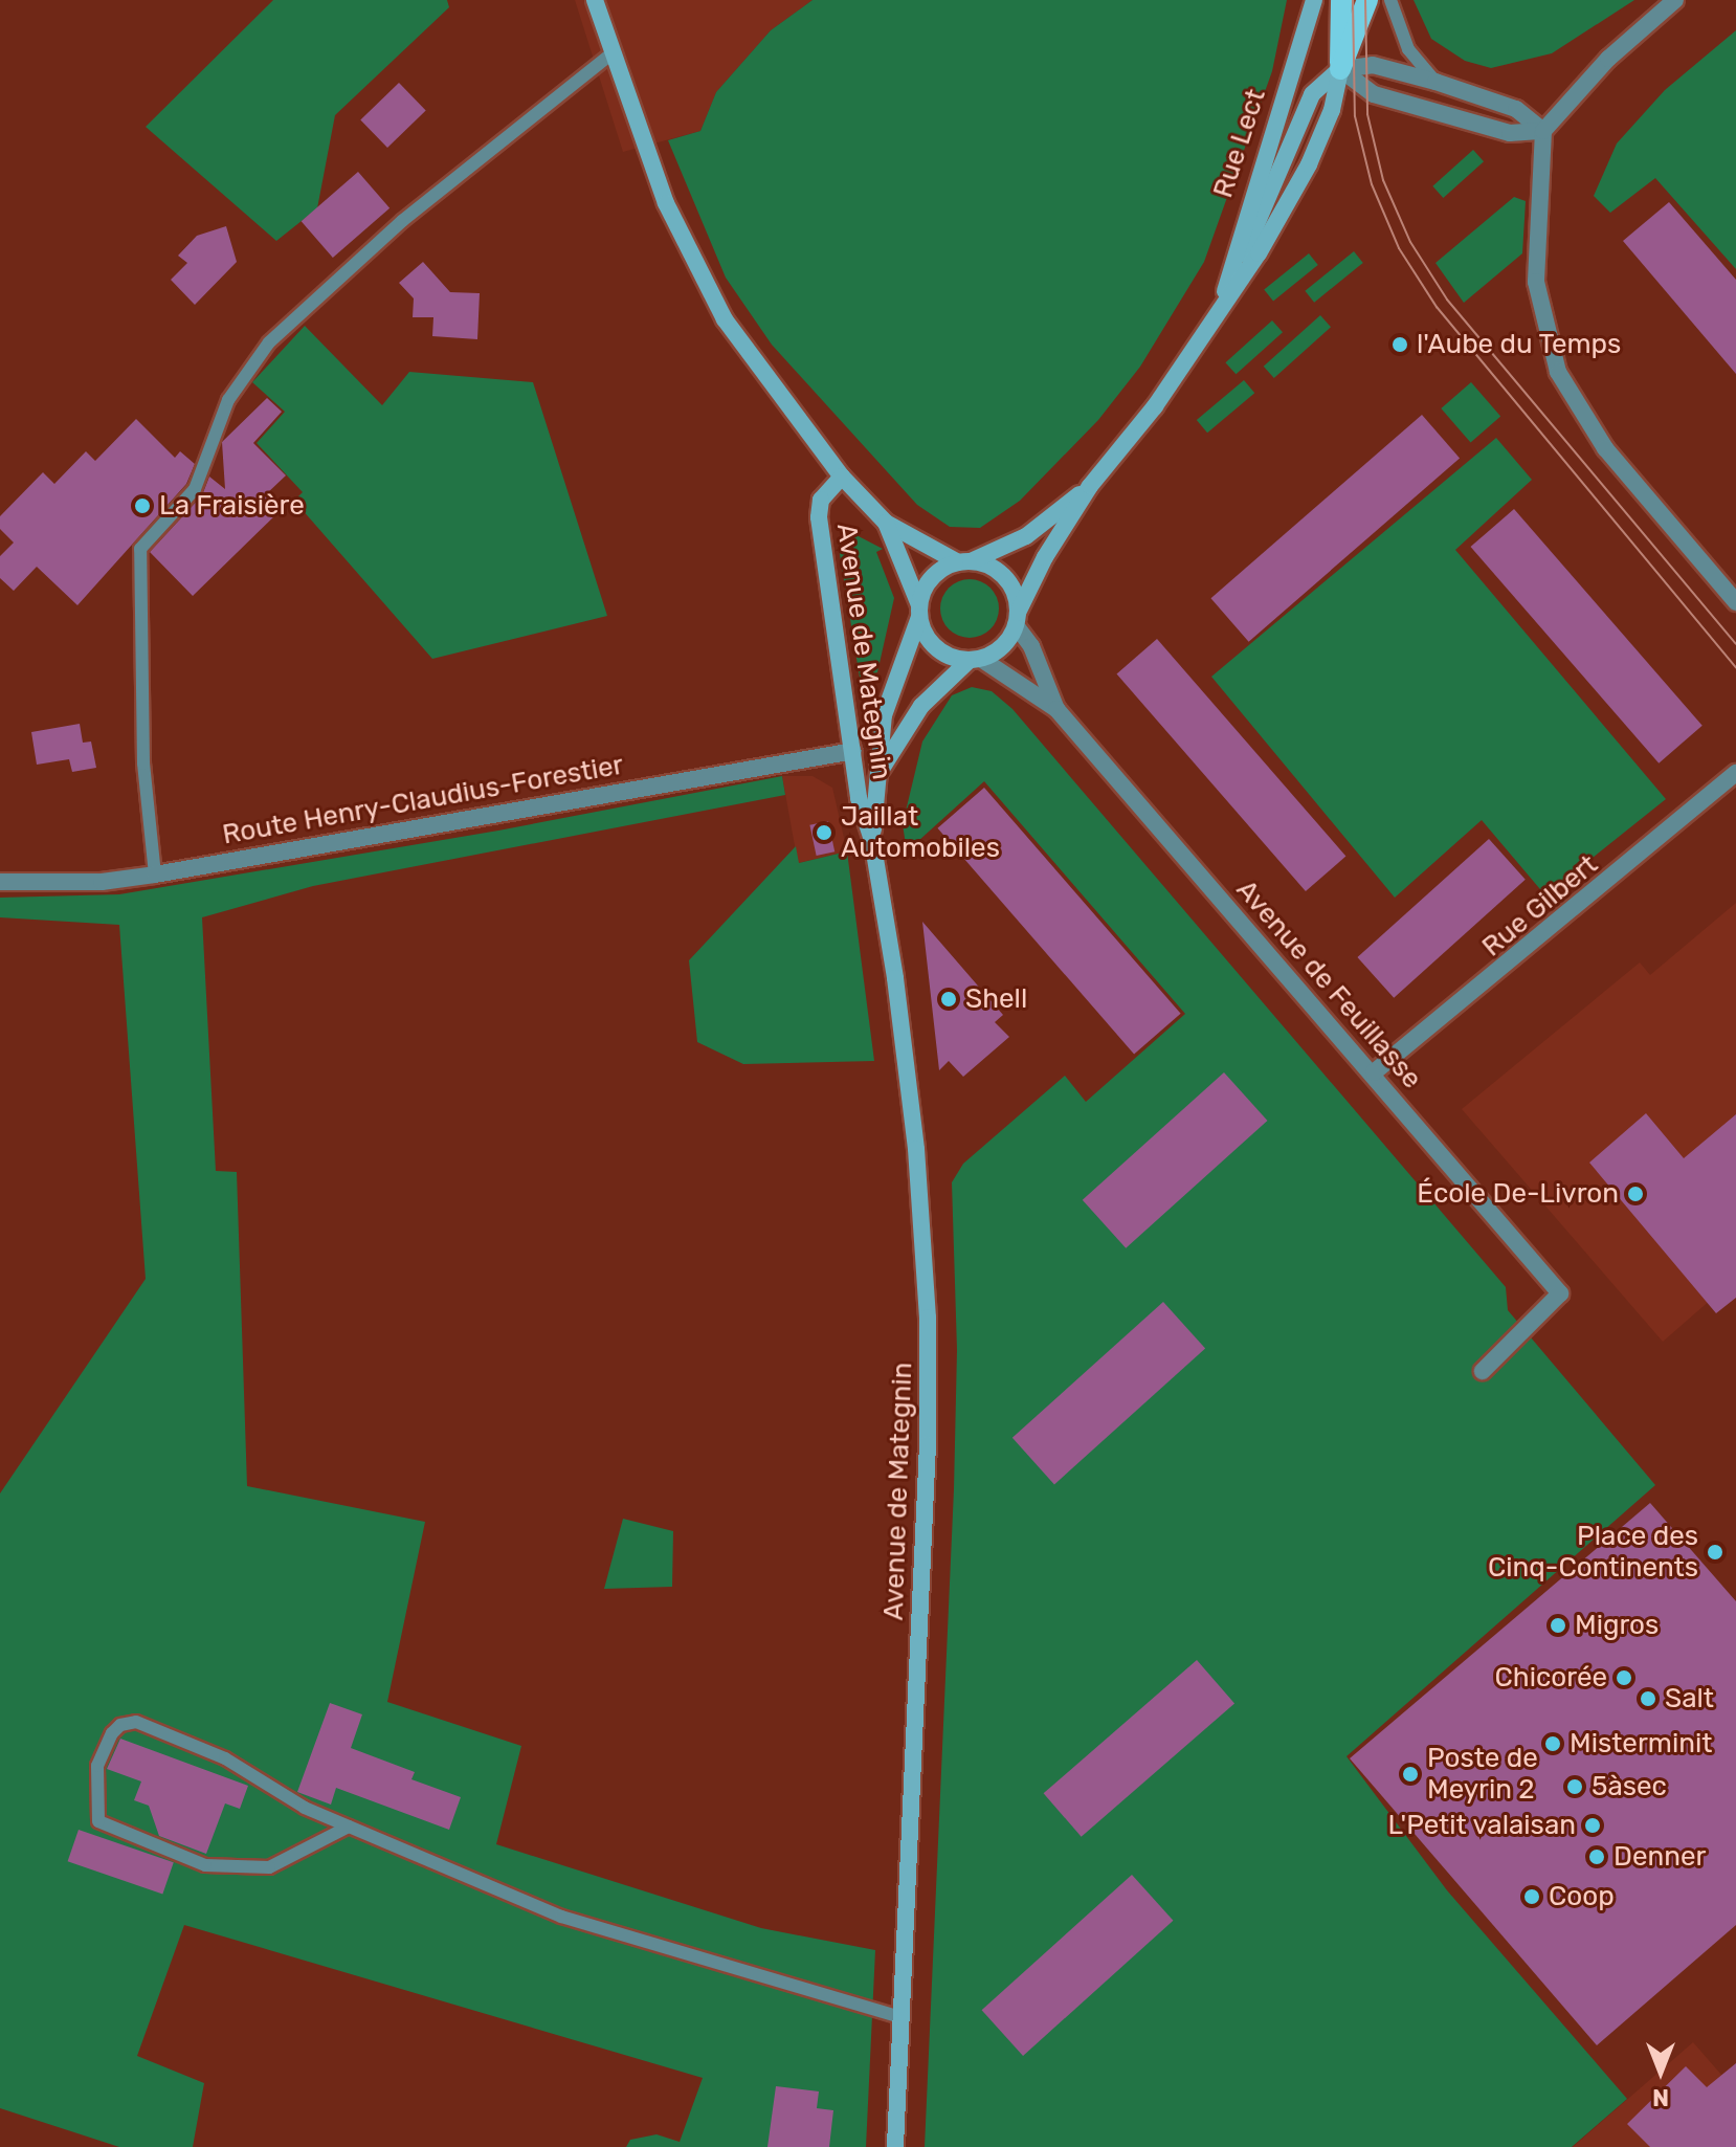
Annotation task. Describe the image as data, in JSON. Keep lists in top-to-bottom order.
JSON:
{
  "streets": {
    "main road": ["Rue Lect", "Avenue de Mategnin"],
    "street": ["Route Henry-Claudius-Forestier", "Rue Gilbert", "Avenue de Feuillasse"]
  },
  "crossings": [
    ["Rue Lect", "Avenue de Mategnin"],
    ["Rue Lect", "Avenue de Feuillasse"],
    ["Avenue de Mategnin", "Route Henry-Claudius-Forestier"],
    ["Avenue de Mategnin", "Avenue de Feuillasse"],
    ["Rue Gilbert", "Avenue de Feuillasse"]
  ],
  "places": [
    "l'Aube du Temps",
    "La Fraisière",
    "Jaillat Automobiles",
    "Shell",
    "École De-Livron",
    "Place des Cinq-Continents",
    "Migros",
    "Chicorée",
    "Salt",
    "Misterminit",
    "Poste de Meyrin 2",
    "5àsec",
    "L'Petit valaisan",
    "Denner",
    "Coop"
  ],
  "north": "bottom"
}
